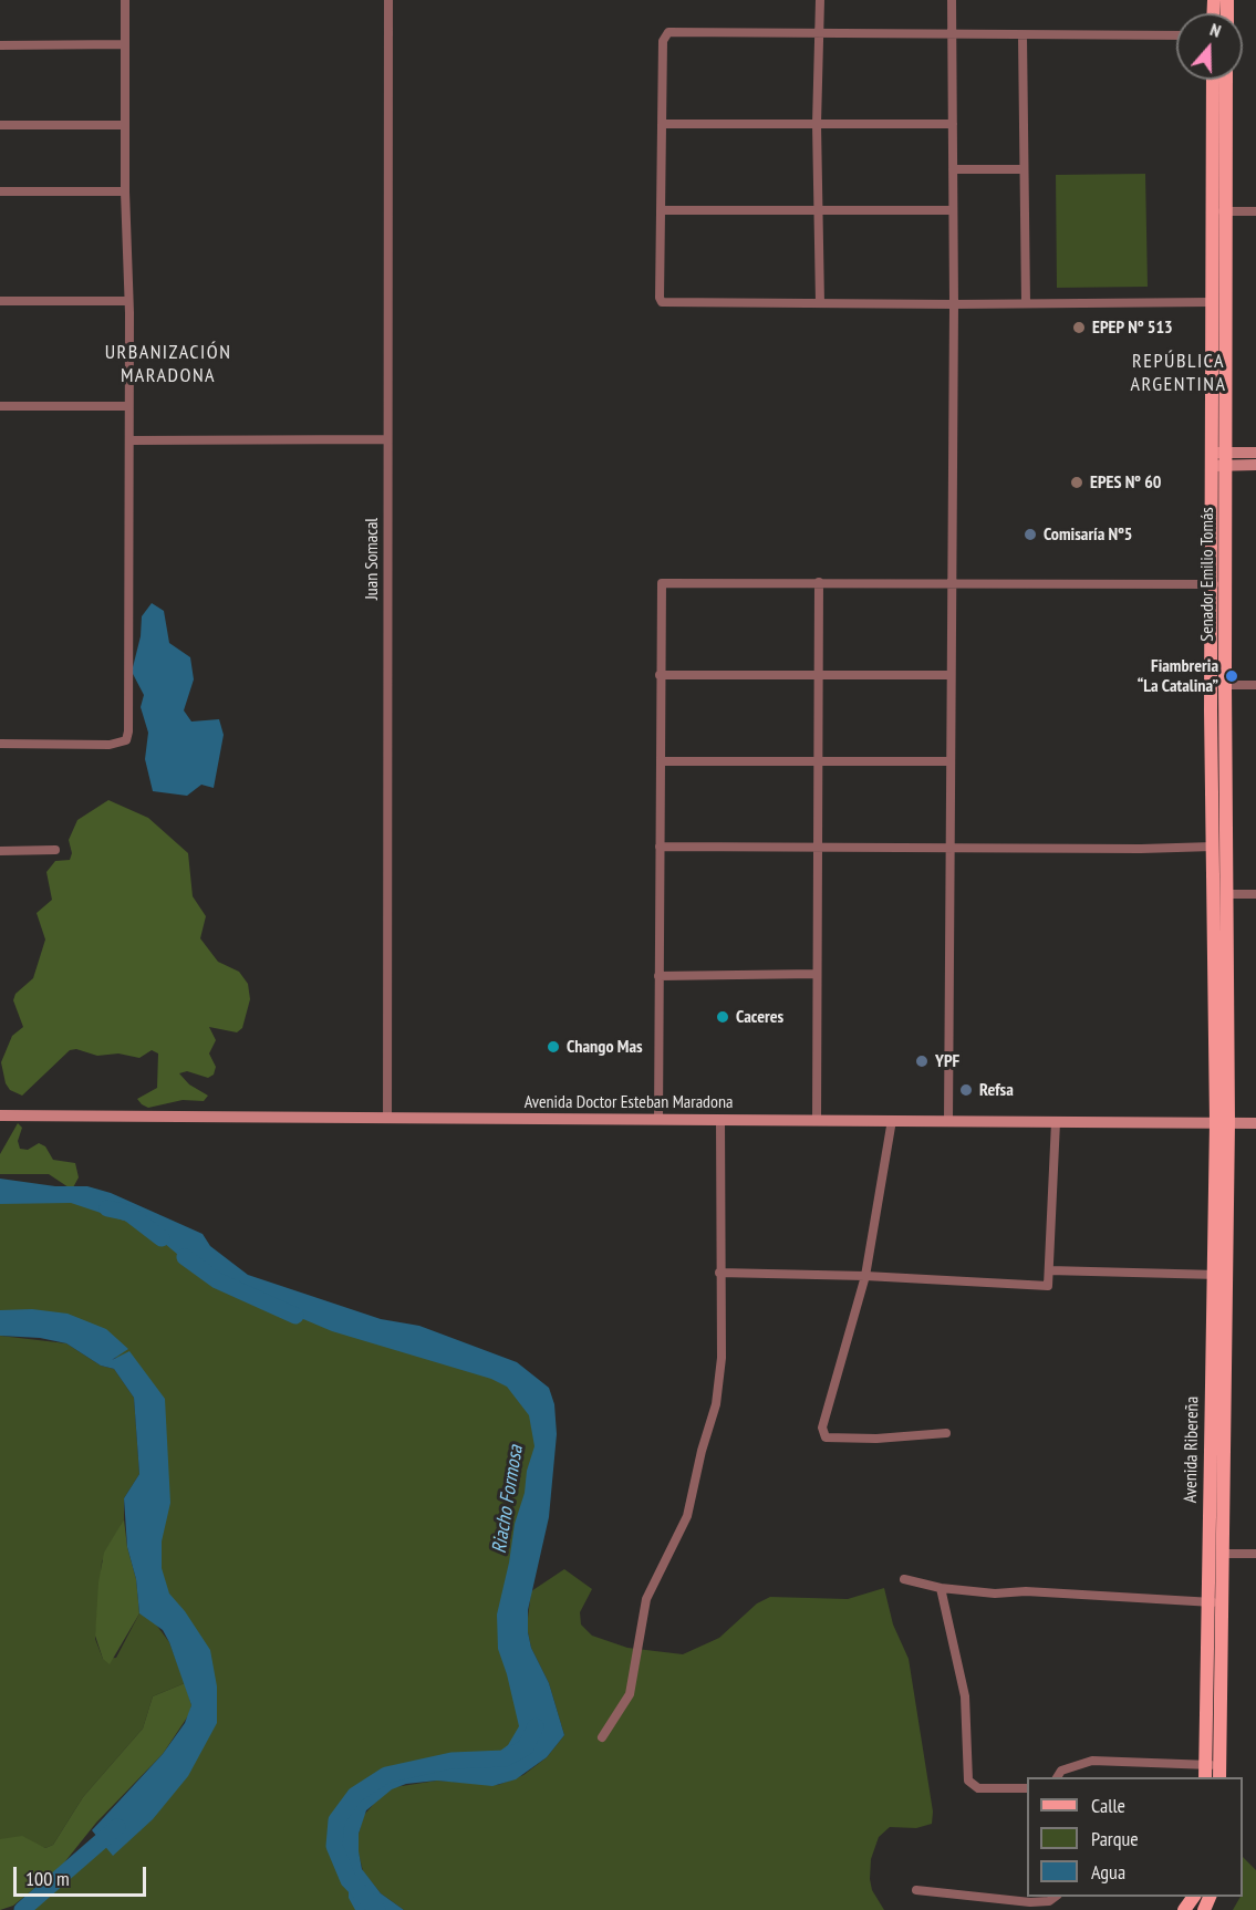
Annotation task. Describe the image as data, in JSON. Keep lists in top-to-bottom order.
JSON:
{
  "streets": {
    "main road": ["Senador Emilio Tomás", "Avenida Doctor Esteban Maradona", "Avenida Ribereña"],
    "street": ["Juan Somacal"]
  },
  "crossings": [
    ["Juan Somacal", "Avenida Doctor Esteban Maradona"],
    ["Senador Emilio Tomás", "Avenida Doctor Esteban Maradona"],
    ["Senador Emilio Tomás", "Avenida Ribereña"],
    ["Avenida Doctor Esteban Maradona", "Avenida Ribereña"]
  ],
  "districts": ["URBANIZACIÓN MARADONA", "REPÚBLICA ARGENTINA"],
  "water": ["Riacho Formosa"],
  "places": [
    "EPEP Nº 513",
    "EPES Nº 60",
    "Comisaría Nº5",
    "Fiambreria “La Catalina”",
    "Caceres",
    "Chango Mas",
    "YPF",
    "Refsa"
  ],
  "legend": ["Calle", "Parque", "Agua"],
  "scale_bar": "100 m",
  "north": "top"
}
